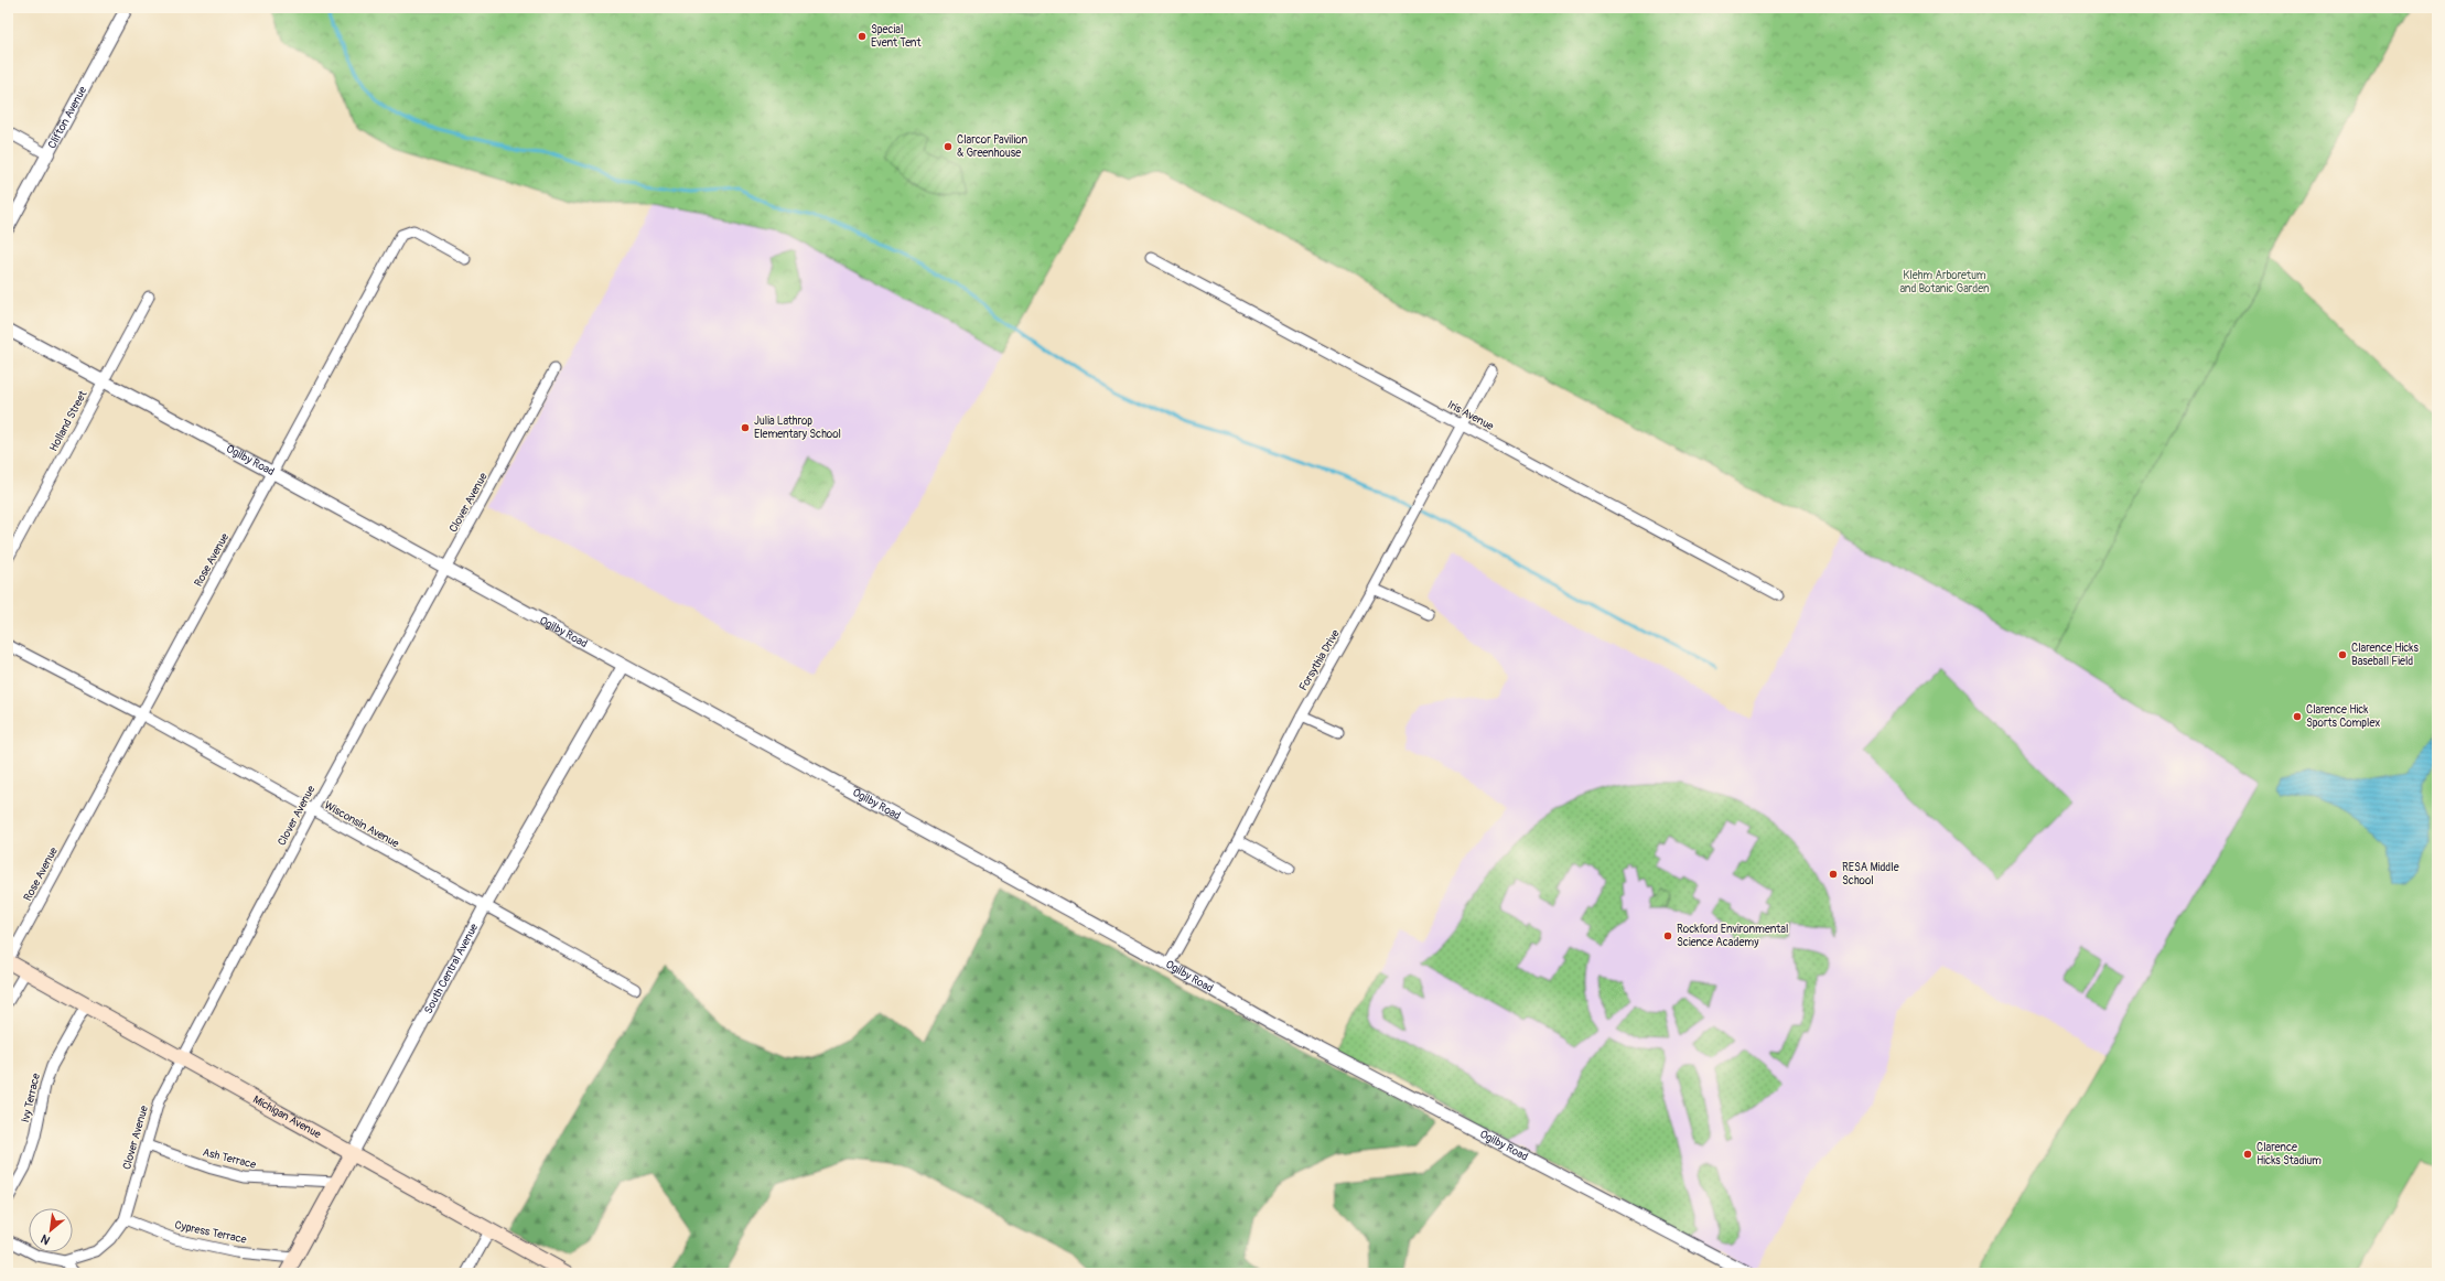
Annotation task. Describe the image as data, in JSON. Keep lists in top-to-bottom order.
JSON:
{
  "streets": {
    "main road": ["South Central Avenue", "Michigan Avenue"],
    "street": [
      "Clifton Avenue",
      "Iris Avenue",
      "Holland Street",
      "Ogilby Road",
      "Clover Avenue",
      "Rose Avenue",
      "Forsythia Drive",
      "Wisconsin Avenue",
      "Ivy Terrace",
      "Ash Terrace",
      "Cypress Terrace"
    ]
  },
  "crossings": [
    ["Iris Avenue", "Forsythia Drive"],
    ["Holland Street", "Ogilby Road"],
    ["Ogilby Road", "Clover Avenue"],
    ["Ogilby Road", "Rose Avenue"],
    ["Ogilby Road", "Forsythia Drive"],
    ["Ogilby Road", "South Central Avenue"],
    ["Clover Avenue", "Wisconsin Avenue"],
    ["Clover Avenue", "Michigan Avenue"],
    ["Clover Avenue", "Ash Terrace"],
    ["Clover Avenue", "Cypress Terrace"],
    ["Rose Avenue", "Wisconsin Avenue"],
    ["Rose Avenue", "Michigan Avenue"],
    ["Wisconsin Avenue", "South Central Avenue"],
    ["South Central Avenue", "Michigan Avenue"],
    ["South Central Avenue", "Ash Terrace"],
    ["South Central Avenue", "Cypress Terrace"],
    ["Ivy Terrace", "Michigan Avenue"]
  ],
  "parks": ["Klehm Arboretum and Botanic Garden"],
  "places": [
    "Special Event Tent",
    "Clarcor Pavilion & Greenhouse",
    "Julia Lathrop Elementary School",
    "Clarence Hicks Baseball Field",
    "Clarence Hick Sports Complex",
    "RESA Middle School",
    "Rockford Environmental Science Academy",
    "Clarence Hicks Stadium"
  ],
  "north": "bottom left"
}
